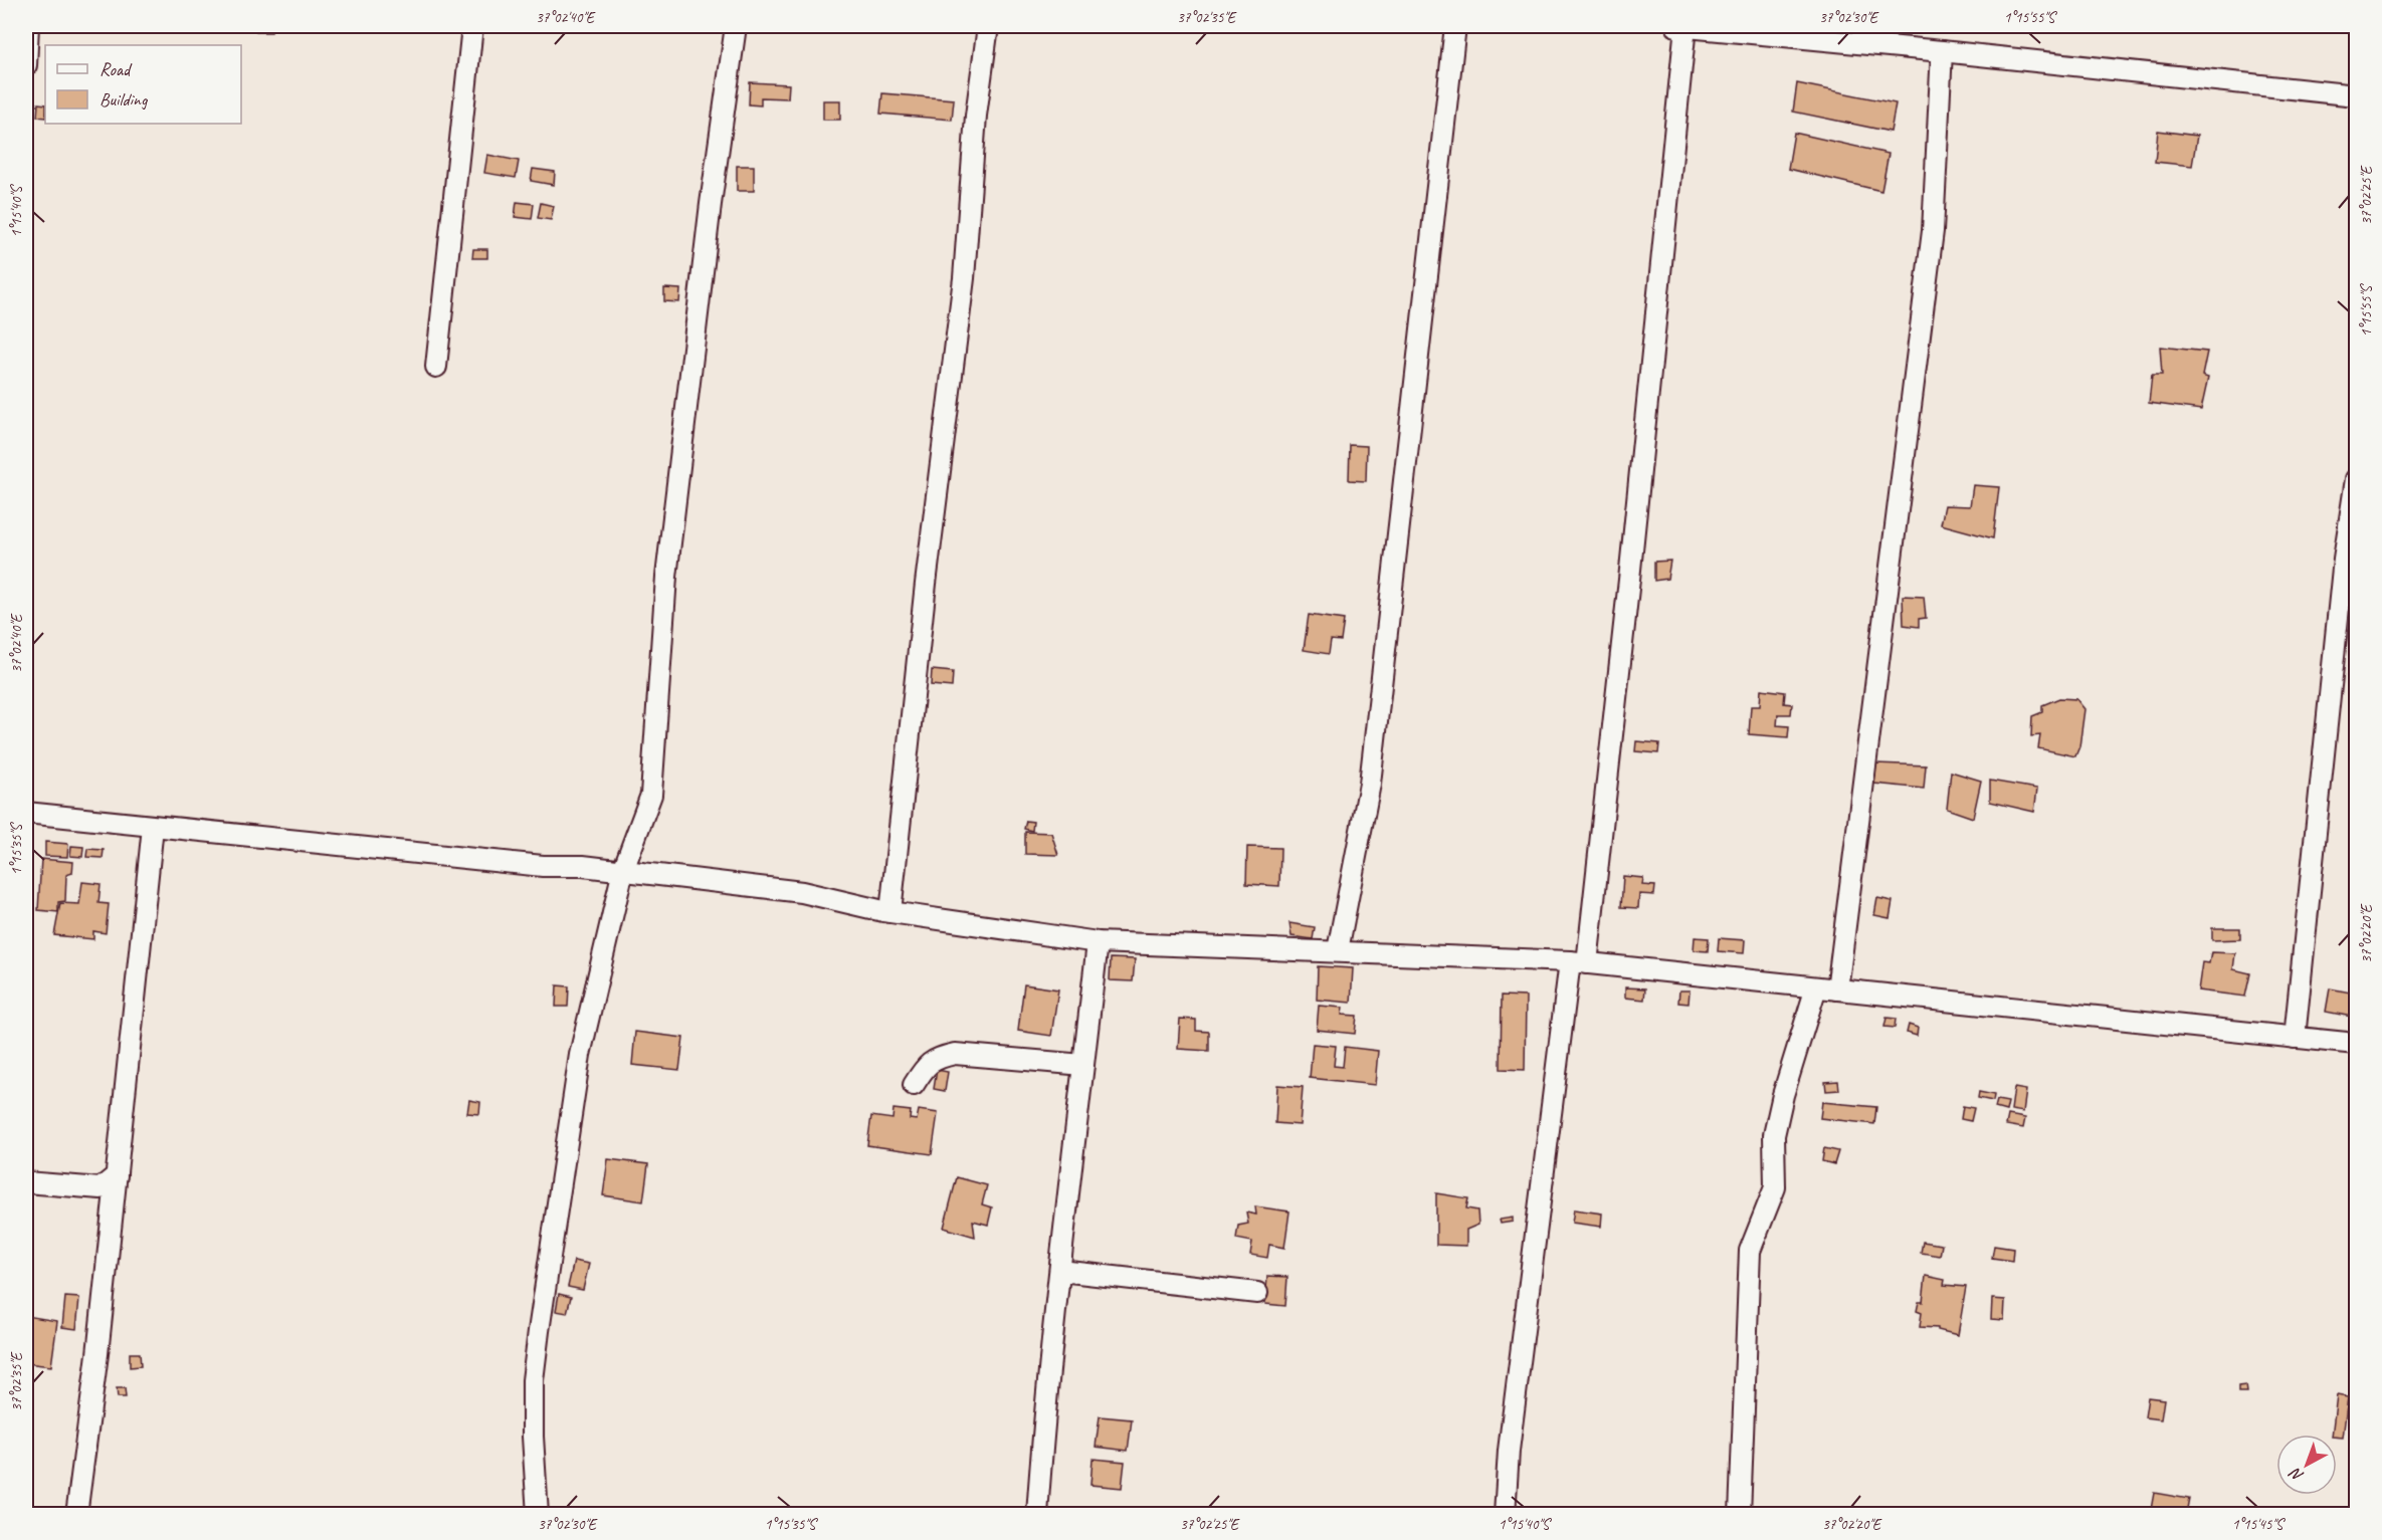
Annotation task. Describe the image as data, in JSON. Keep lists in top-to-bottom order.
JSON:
{
  "legend": ["Road", "Building"],
  "north": "bottom left",
  "coordinates": [
    "37°02'40\"E",
    "37°02'35\"E",
    "37°02'30\"E",
    "1°15'55\"S",
    "37°02'25\"E",
    "1°15'40\"S",
    "1°15'35\"S",
    "37°02'20\"E",
    "1°15'45\"S"
  ]
}
